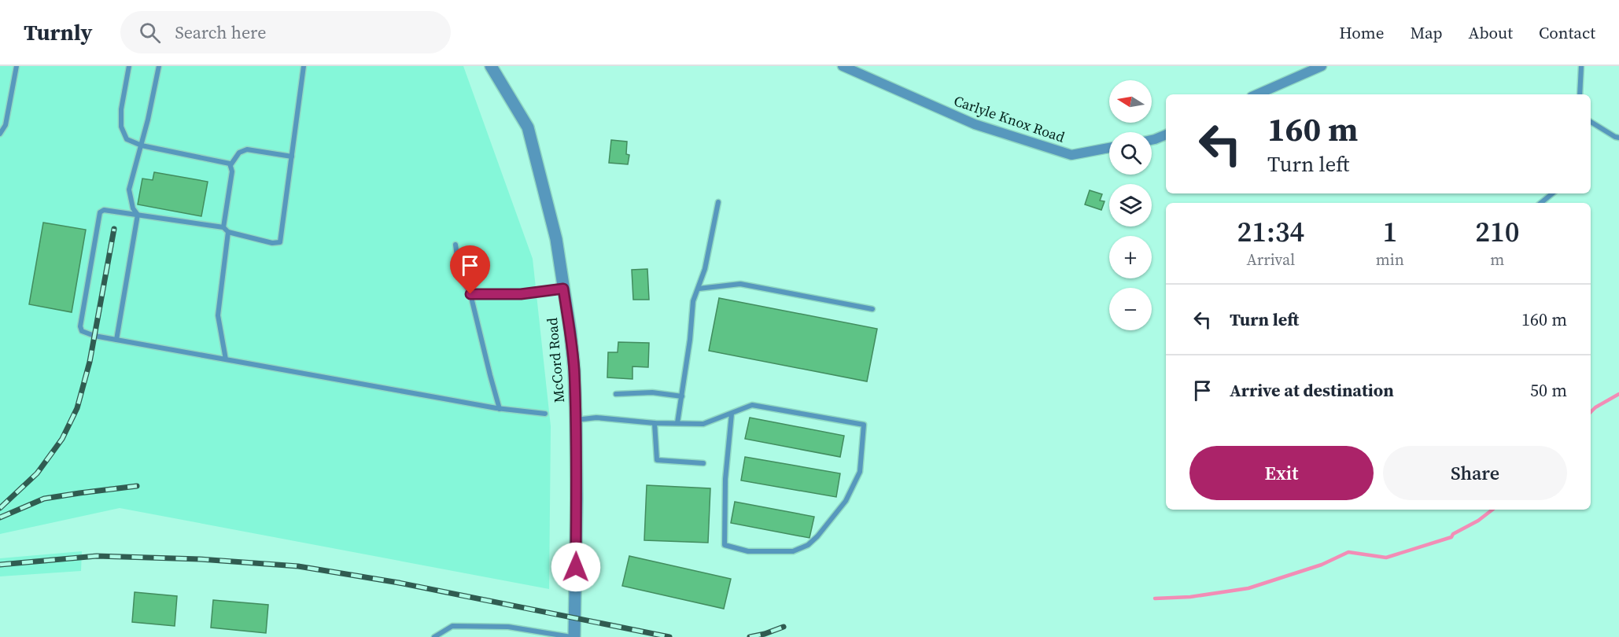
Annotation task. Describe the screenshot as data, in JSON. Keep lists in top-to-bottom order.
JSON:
{
  "streets": {
    "street": ["Carlyle Knox Road", "McCord Road"]
  },
  "north": "left",
  "page": {
    "header": "Turnly",
    "search": "Search here",
    "nav": [
      "Home",
      "Map",
      "About",
      "Contact"
    ],
    "map_buttons": ["+", "−"],
    "turn": ["160 m", "Turn left"],
    "eta": [
      "21:34",
      "Arrival",
      "1",
      "min",
      "210",
      "m"
    ],
    "list": [
      {
        "name": "Turn left",
        "value": "160 m"
      },
      {
        "name": "Arrive at destination",
        "value": "50 m"
      }
    ],
    "buttons": ["Exit", "Share"]
  }
}
